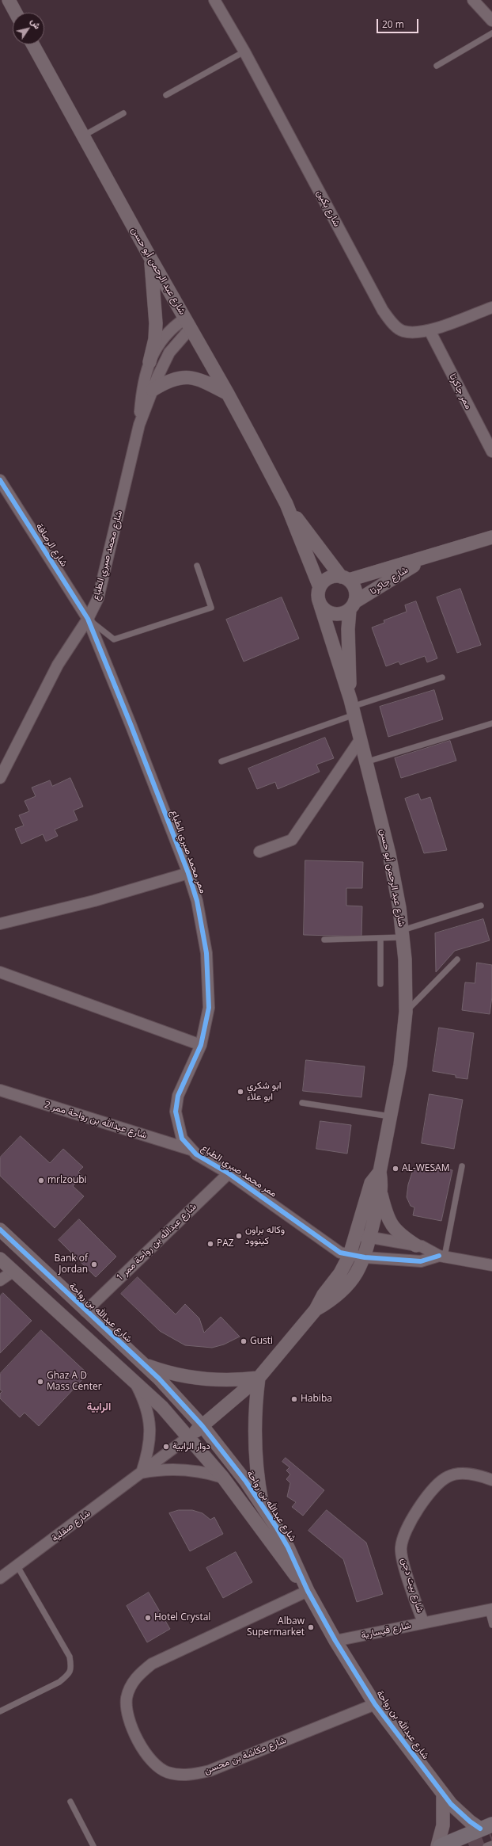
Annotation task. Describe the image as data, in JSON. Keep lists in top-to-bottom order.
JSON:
{
  "streets": {
    "street": [
      "شارع بكين",
      "شارع عبد الرحمن أبو حسن",
      "ممر جاكرتا",
      "شارع الرصافة",
      "شارع محمد صبري الطباع",
      "شارع جاكرتا",
      "ممر محمد صبري الطباع",
      "شارع عبدالله بن رواحة ممر 2",
      "شارع عبدالله بن رواحة ممر 1",
      "شارع عبدالله بن رواحة",
      "شارع صقلية",
      "شارع بيت دجن",
      "شارع قيسارية",
      "شارع عكاشة بن محسن"
    ]
  },
  "crossings": [
    ["شارع بكين", "ممر جاكرتا"],
    ["شارع عبد الرحمن أبو حسن", "شارع محمد صبري الطباع"],
    ["شارع عبد الرحمن أبو حسن", "شارع جاكرتا"],
    ["شارع عبد الرحمن أبو حسن", "ممر محمد صبري الطباع"],
    ["شارع عبد الرحمن أبو حسن", "شارع عبدالله بن رواحة"],
    ["شارع عبد الرحمن أبو حسن", "شارع صقلية"],
    ["شارع الرصافة", "شارع محمد صبري الطباع"],
    ["شارع الرصافة", "ممر محمد صبري الطباع"],
    ["شارع محمد صبري الطباع", "ممر محمد صبري الطباع"],
    ["ممر محمد صبري الطباع", "شارع عبدالله بن رواحة ممر 2"],
    ["ممر محمد صبري الطباع", "شارع عبدالله بن رواحة ممر 1"],
    ["شارع عبدالله بن رواحة ممر 1", "شارع عبدالله بن رواحة"],
    ["شارع عبدالله بن رواحة", "شارع صقلية"],
    ["شارع عبدالله بن رواحة", "شارع قيسارية"],
    ["شارع عبدالله بن رواحة", "شارع عكاشة بن محسن"],
    ["شارع بيت دجن", "شارع قيسارية"]
  ],
  "districts": ["الرابية"],
  "places": [
    "ابو شكري ابو علاء",
    "AL-WESAM",
    "mrlzoubi",
    "وكاله براون كينوود",
    "PAZ",
    "Bank of Jordan",
    "Gusti",
    "Ghaz A D Mass Center",
    "Habiba",
    "دوار الرابية",
    "Hotel Crystal",
    "Albaw Supermarket"
  ],
  "scale_bar": "20 m",
  "north": "top right"
}
